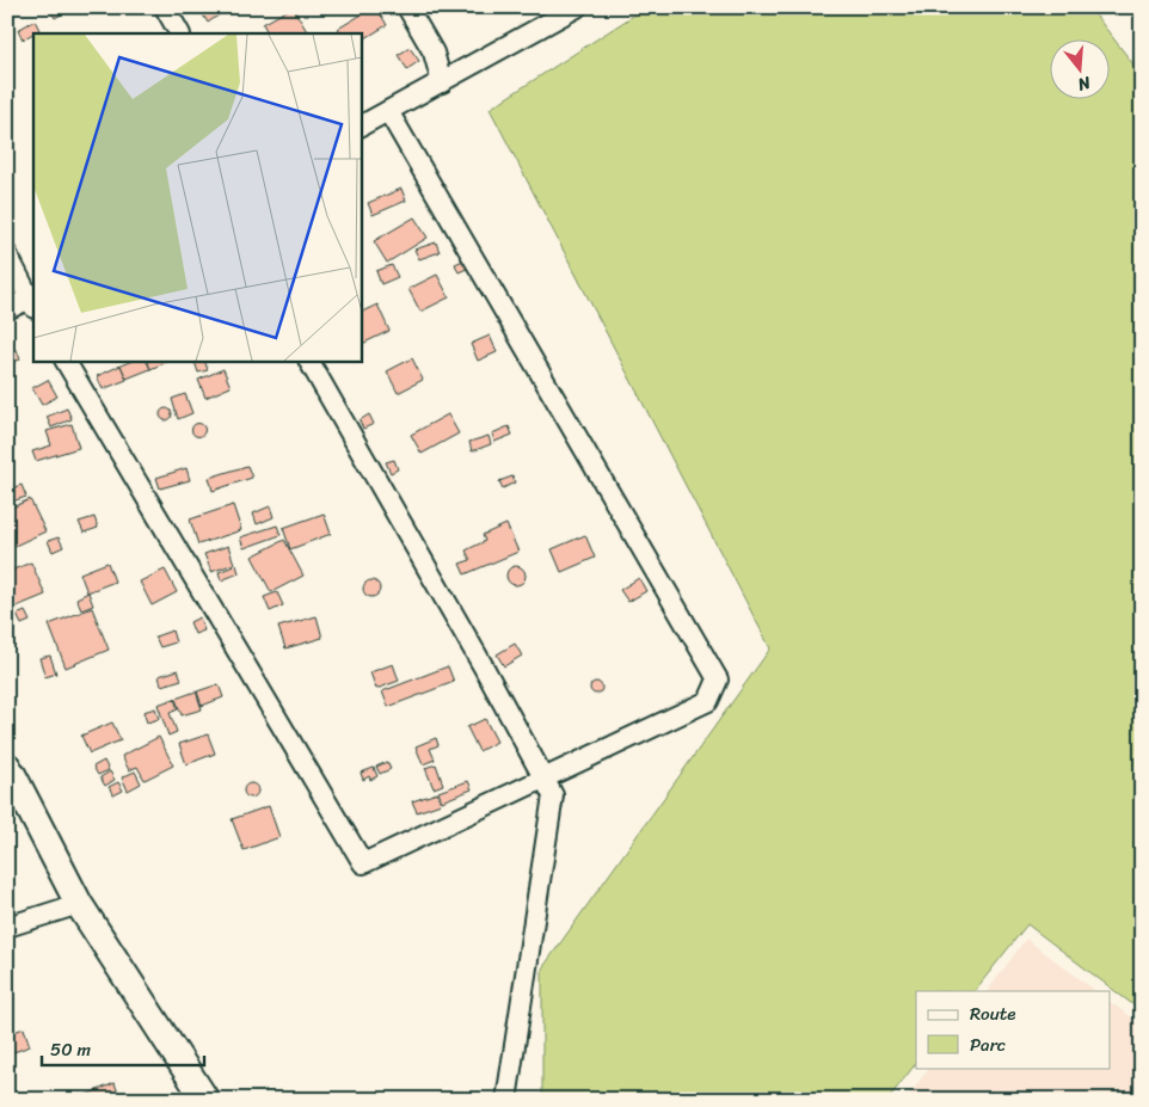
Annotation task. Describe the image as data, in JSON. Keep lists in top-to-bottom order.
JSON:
{
  "legend": ["Route", "Parc"],
  "scale_bar": "50 m",
  "north": "bottom"
}
